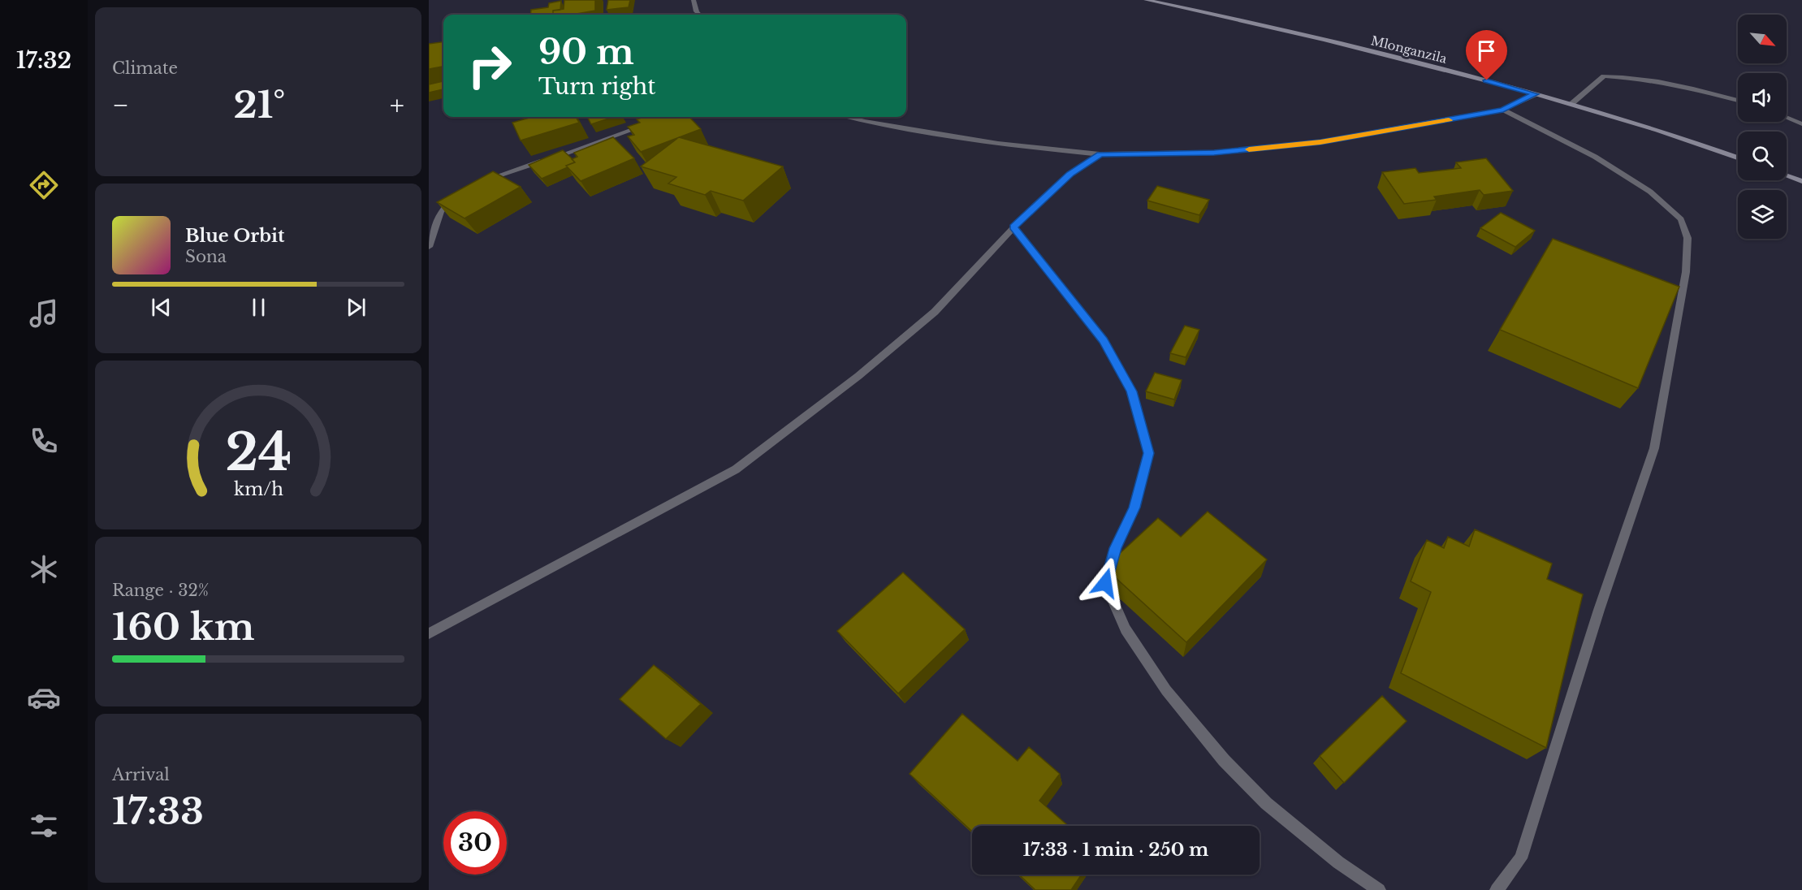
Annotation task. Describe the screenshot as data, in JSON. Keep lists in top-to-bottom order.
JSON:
{
  "streets": {
    "street": ["Mlonganzila"]
  },
  "north": "bottom right",
  "page": {
    "tabs": "17:32",
    "tile": [
      "Climate",
      ["Range · 32%", "160 km"],
      ["Arrival", "17:33"]
    ],
    "turn": ["90 m", "Turn right"],
    "heat": ["−", "21°", "+"],
    "song": ["Blue Orbit", "Sona"],
    "limit": "30",
    "trip": "17:33 · 1 min · 250 m",
    "gauge": ["24", "km/h"]
  }
}
